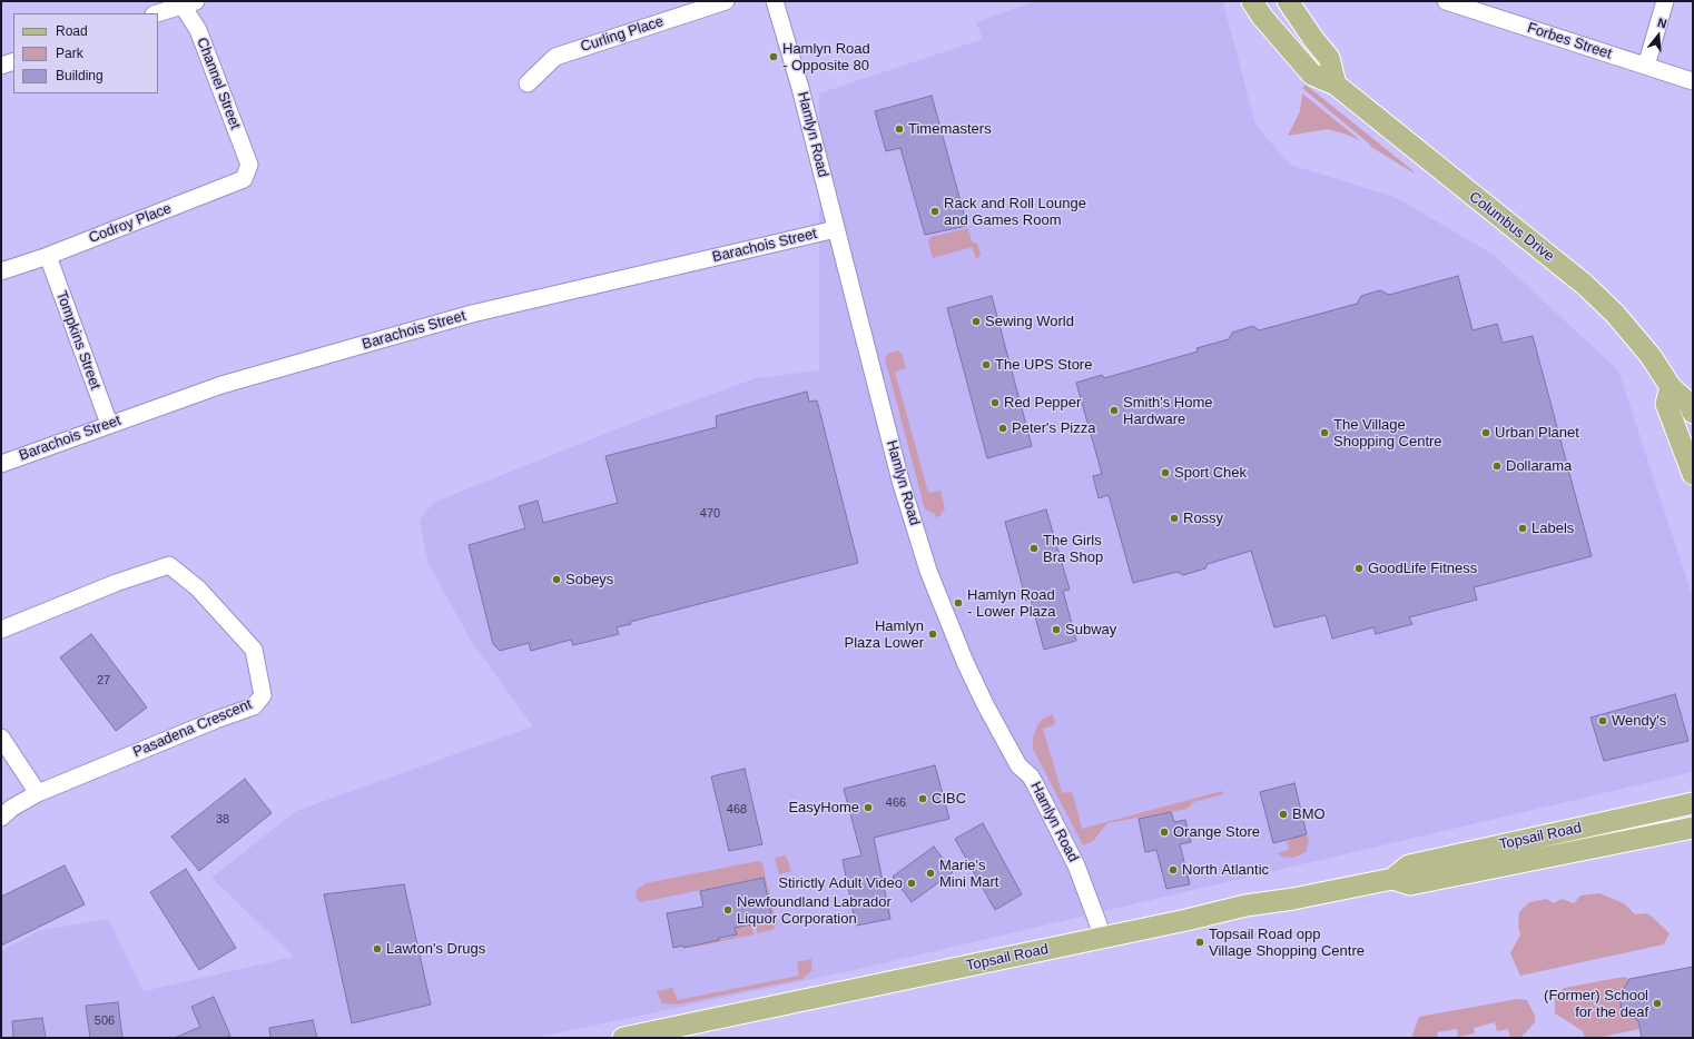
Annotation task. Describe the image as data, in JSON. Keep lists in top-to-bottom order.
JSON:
{
  "streets": {
    "main road": ["Columbus Drive", "Topsail Road"],
    "street": [
      "Curling Place",
      "Forbes Street",
      "Channel Street",
      "Hamlyn Road",
      "Codroy Place",
      "Barachois Street",
      "Tompkins Street",
      "Pasadena Crescent"
    ]
  },
  "crossings": [
    ["Channel Street", "Codroy Place"],
    ["Hamlyn Road", "Barachois Street"],
    ["Hamlyn Road", "Topsail Road"],
    ["Codroy Place", "Tompkins Street"],
    ["Barachois Street", "Tompkins Street"]
  ],
  "places": [
    "Hamlyn Road - Opposite 80",
    "Timemasters",
    "Rack and Roll Lounge and Games Room",
    "Sewing World",
    "The UPS Store",
    "Red Pepper",
    "Smith's Home Hardware",
    "Peter's Pizza",
    "The Village Shopping Centre",
    "Urban Planet",
    "Dollarama",
    "Sport Chek",
    "Rossy",
    "Labels",
    "The Girls Bra Shop",
    "GoodLife Fitness",
    "Sobeys",
    "Hamlyn Road - Lower Plaza",
    "Subway",
    "Hamlyn Plaza Lower",
    "Wendy's",
    "CIBC",
    "EasyHome",
    "BMO",
    "Orange Store",
    "North Atlantic",
    "Marie's Mini Mart",
    "Stirictly Adult Video",
    "Newfoundland Labrador Liquor Corporation",
    "Topsail Road opp Village Shopping Centre",
    "Lawton's Drugs",
    "(Former) School for the deaf"
  ],
  "house_numbers": [
    "470",
    "27",
    "466",
    "468",
    "38",
    "506"
  ],
  "legend": ["Road", "Park", "Building"],
  "north": "top"
}
